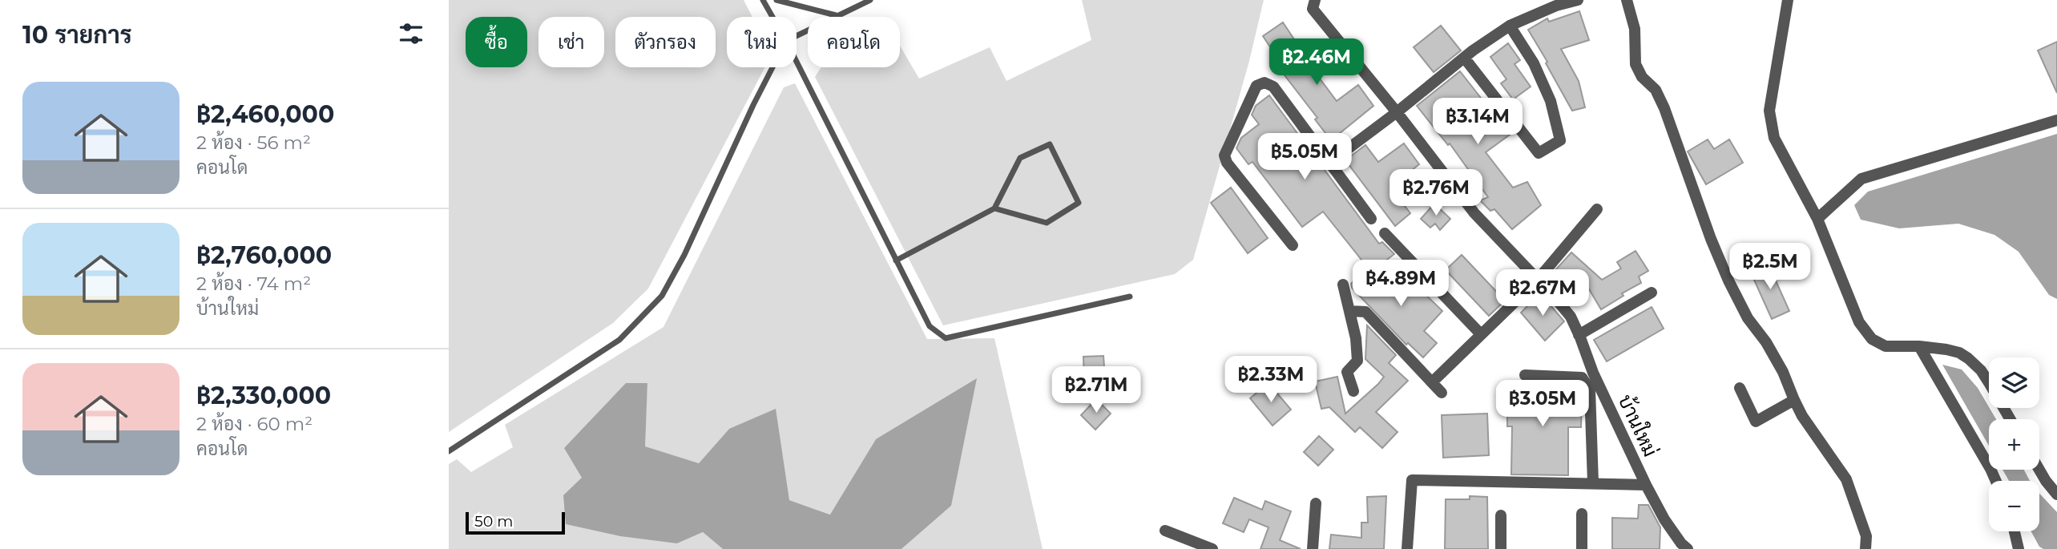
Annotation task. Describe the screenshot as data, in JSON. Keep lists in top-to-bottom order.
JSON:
{
  "streets": {
    "street": ["บ้านใหม่"]
  },
  "scale_bar": "50 m",
  "page": {
    "heading": "10 รายการ",
    "chip": [
      "ซื้อ",
      "เช่า",
      "ตัวกรอง",
      "ใหม่",
      "คอนโด"
    ],
    "price": [
      "฿2.46M",
      "฿3.14M",
      "฿5.05M",
      "฿2.76M",
      "฿2.5M",
      "฿4.89M",
      "฿2.67M",
      "฿2.33M",
      "฿2.71M",
      "฿3.05M"
    ],
    "list": [
      {
        "name": "฿2,460,000",
        "note": "2 ห้อง · 56 m² · คอนโด"
      },
      {
        "name": "฿2,760,000",
        "note": "2 ห้อง · 74 m² · บ้านใหม่"
      },
      {
        "name": "฿2,330,000",
        "note": "2 ห้อง · 60 m² · คอนโด"
      }
    ],
    "map_buttons": ["+", "−"],
    "scale": "50 m"
  }
}
